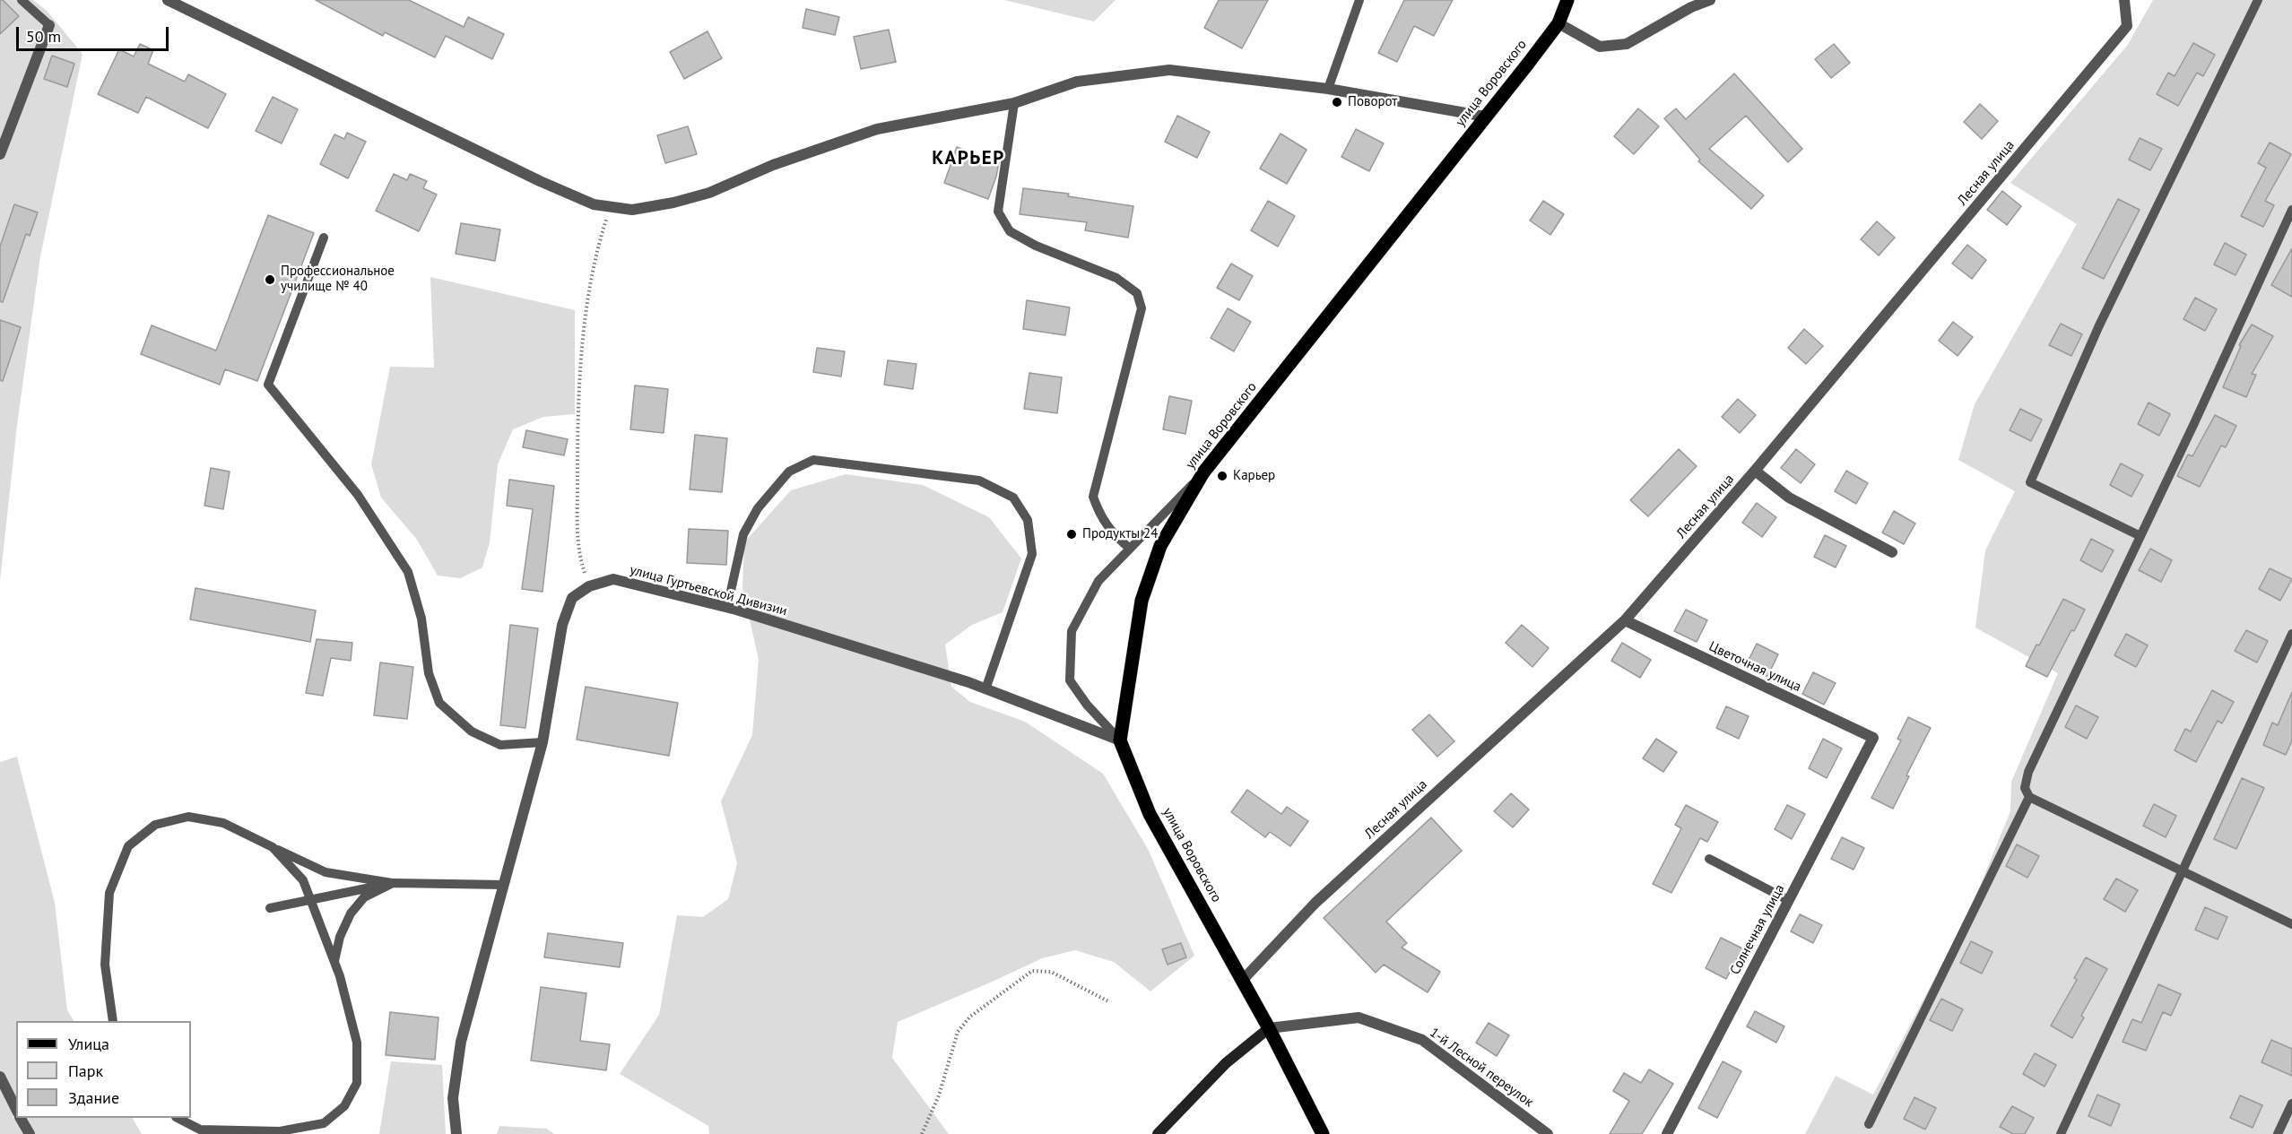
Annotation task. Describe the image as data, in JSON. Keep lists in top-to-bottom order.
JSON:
{
  "streets": {
    "main road": ["улица Воровского"],
    "street": [
      "Лесная улица",
      "улица Гуртьевской Дивизии",
      "Цветочная улица",
      "Солнечная улица",
      "1-й Лесной переулок"
    ]
  },
  "crossings": [
    ["улица Воровского", "Лесная улица"],
    ["улица Воровского", "улица Гуртьевской Дивизии"],
    ["улица Воровского", "1-й Лесной переулок"],
    ["Лесная улица", "Цветочная улица"],
    ["Цветочная улица", "Солнечная улица"]
  ],
  "districts": ["КАРЬЕР"],
  "places": [
    "Поворот",
    "Профессиональное училище № 40",
    "Карьер",
    "Продукты 24"
  ],
  "legend": ["Улица", "Парк", "Здание"],
  "scale_bar": "50 m"
}
